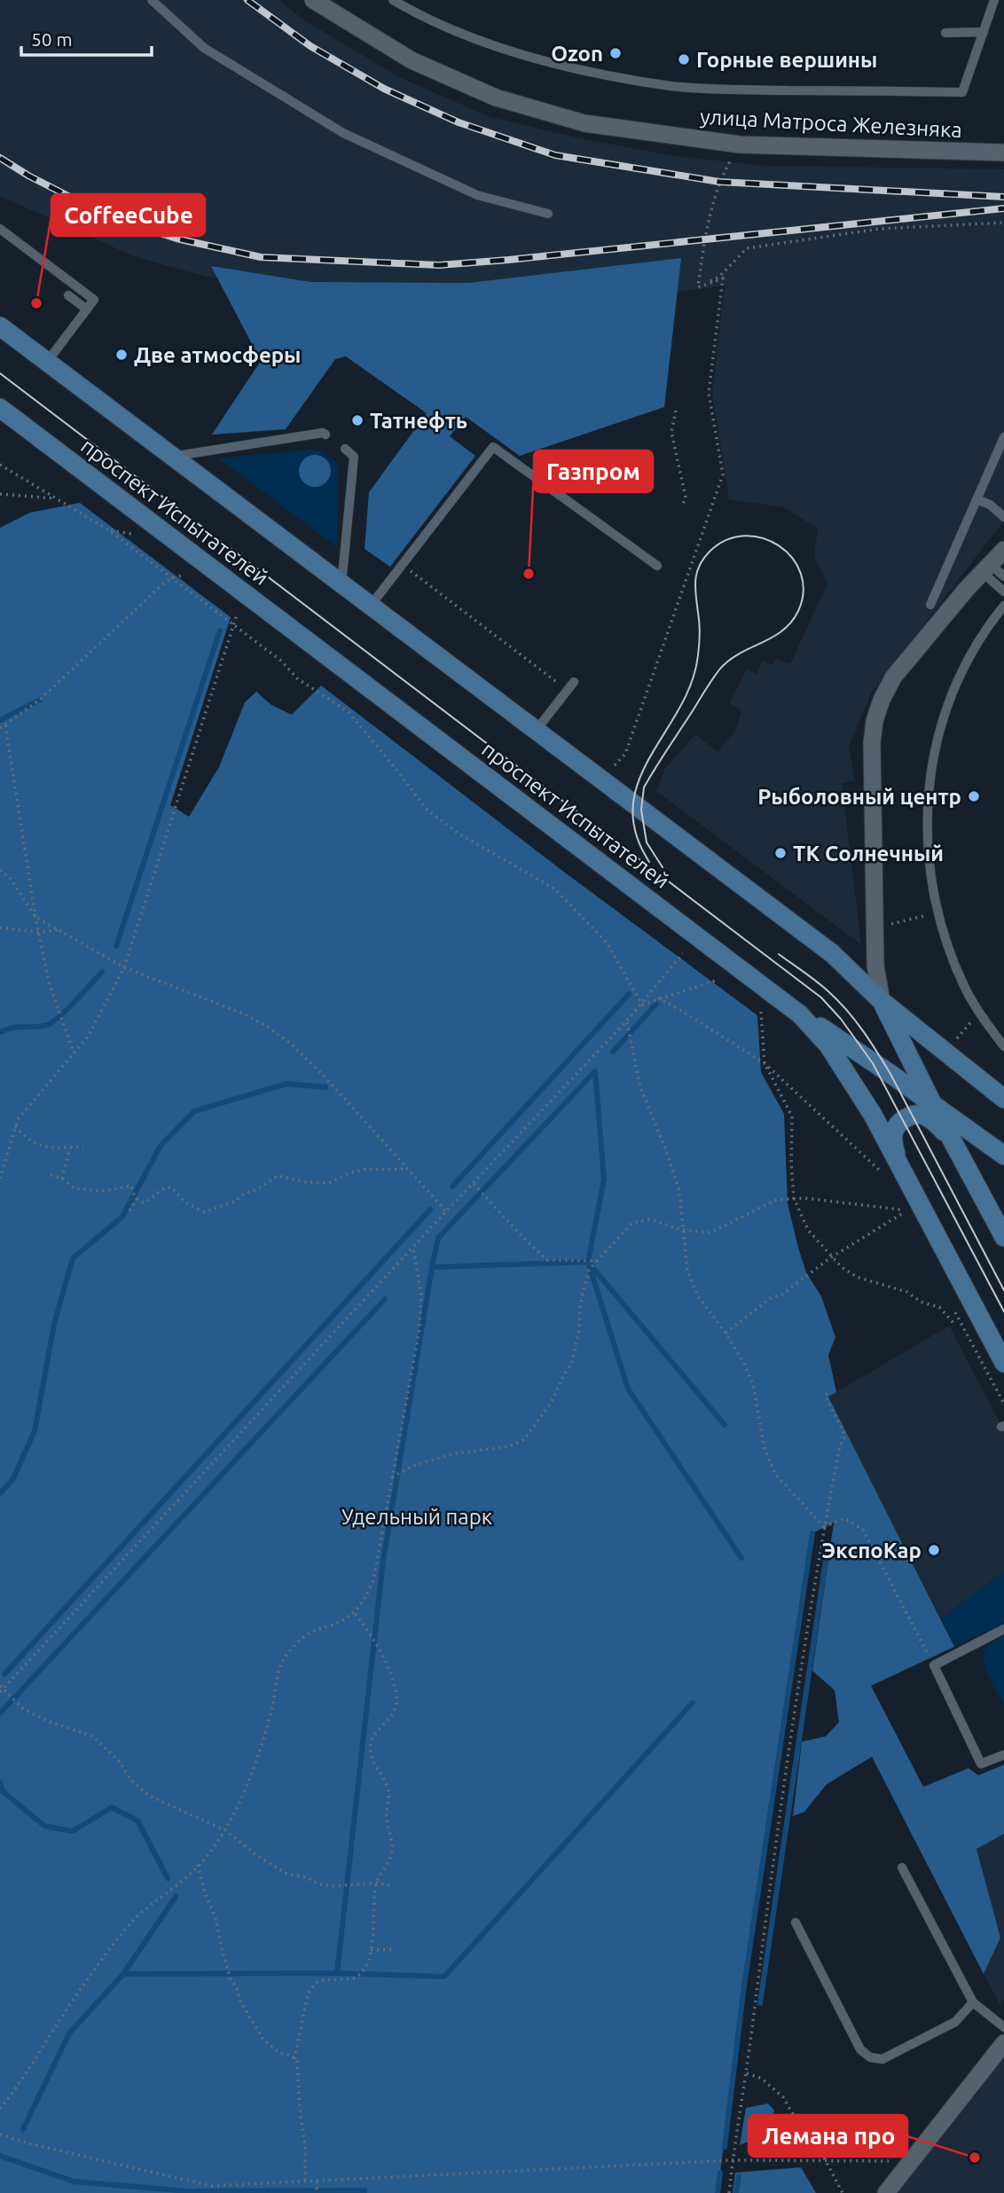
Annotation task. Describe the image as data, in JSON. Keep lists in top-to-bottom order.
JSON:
{
  "streets": {
    "main road": ["проспект Испытателей"],
    "street": ["улица Матроса Железняка"]
  },
  "parks": ["Удельный парк"],
  "places": [
    "Ozon",
    "Горные вершины",
    "CoffeeCube",
    "Две атмосферы",
    "Татнефть",
    "Газпром",
    "Рыболовный центр",
    "ТК Солнечный",
    "ЭкспоКар",
    "Лемана про"
  ],
  "scale_bar": "50 m"
}
